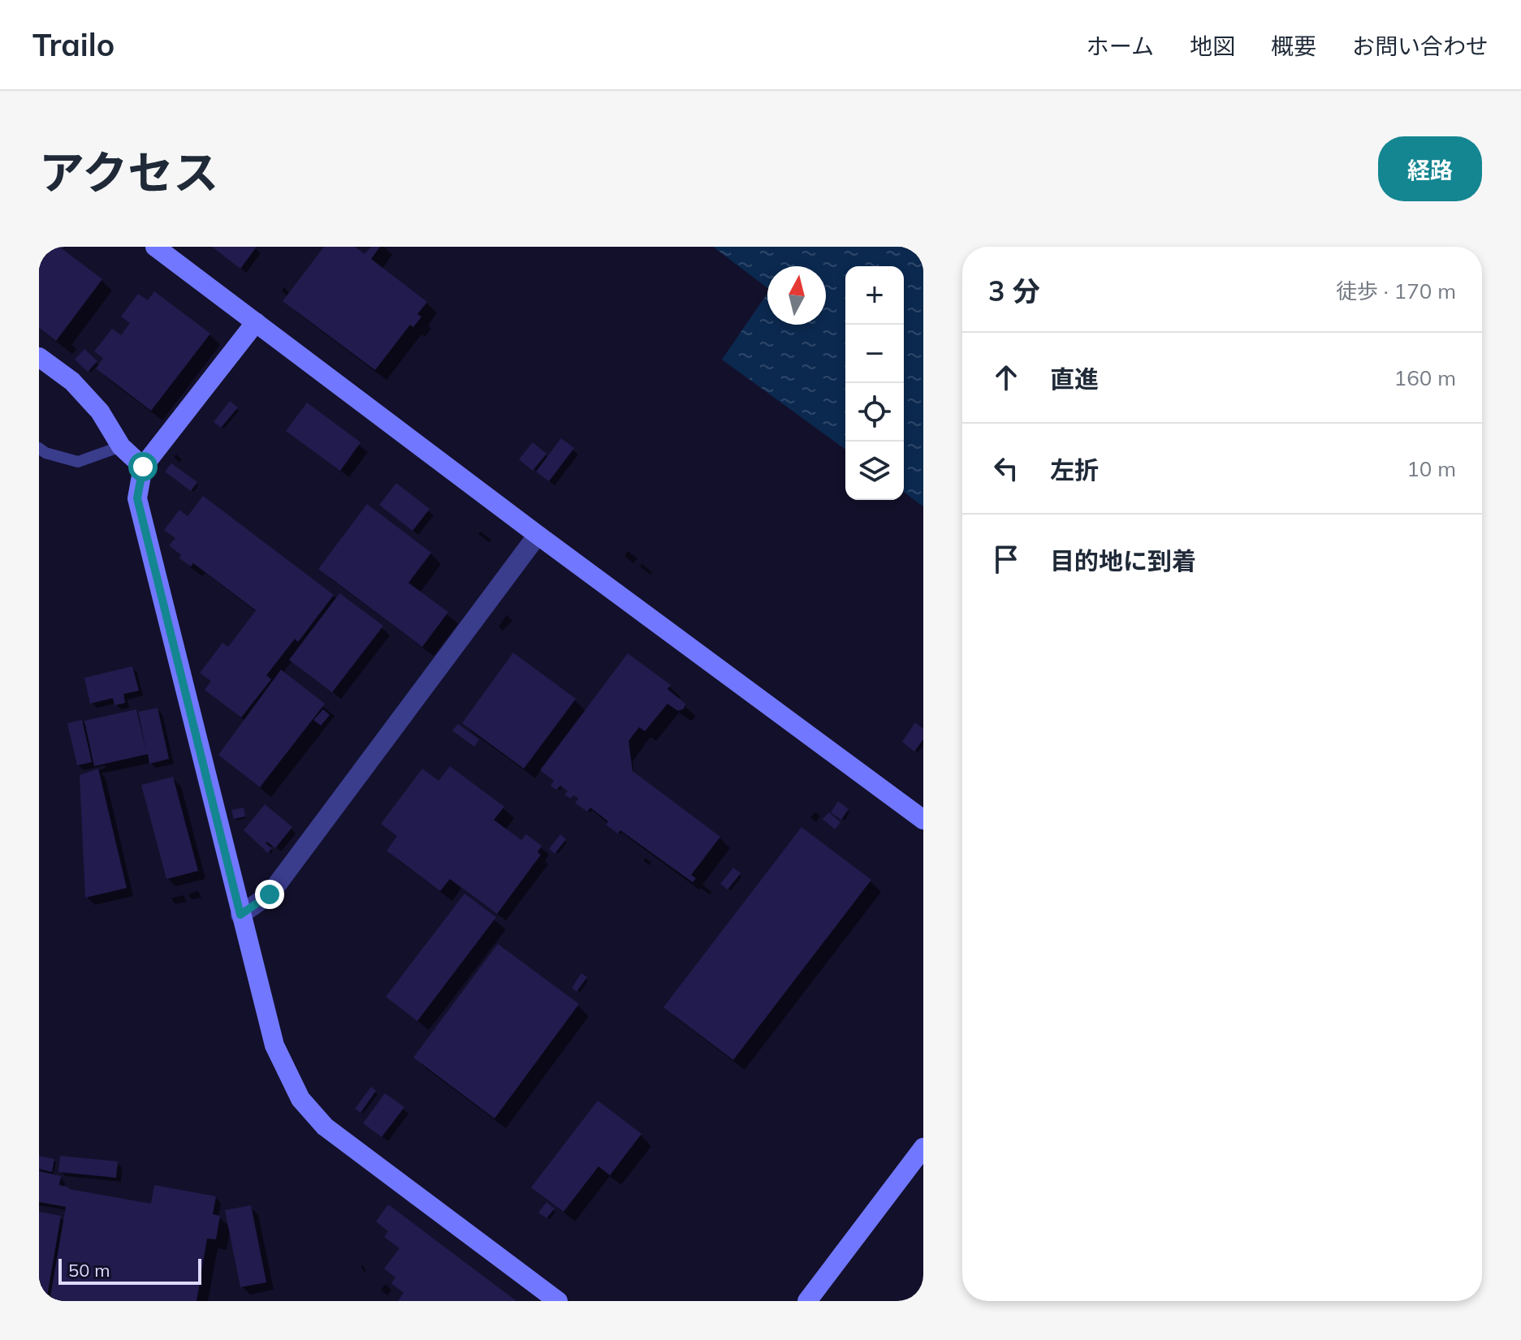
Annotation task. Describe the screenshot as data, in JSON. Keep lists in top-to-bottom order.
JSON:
{
  "scale_bar": "50 m",
  "north": "top",
  "page": {
    "header": "Trailo",
    "nav": [
      "ホーム",
      "地図",
      "概要",
      "お問い合わせ"
    ],
    "title": "アクセス",
    "buttons": "経路",
    "heading": ["3 分", "徒歩 · 170 m"],
    "map_buttons": ["+", "−"],
    "list": [
      ["直進", "160 m"],
      ["左折", "10 m"],
      "目的地に到着"
    ],
    "scale": "50 m"
  }
}
